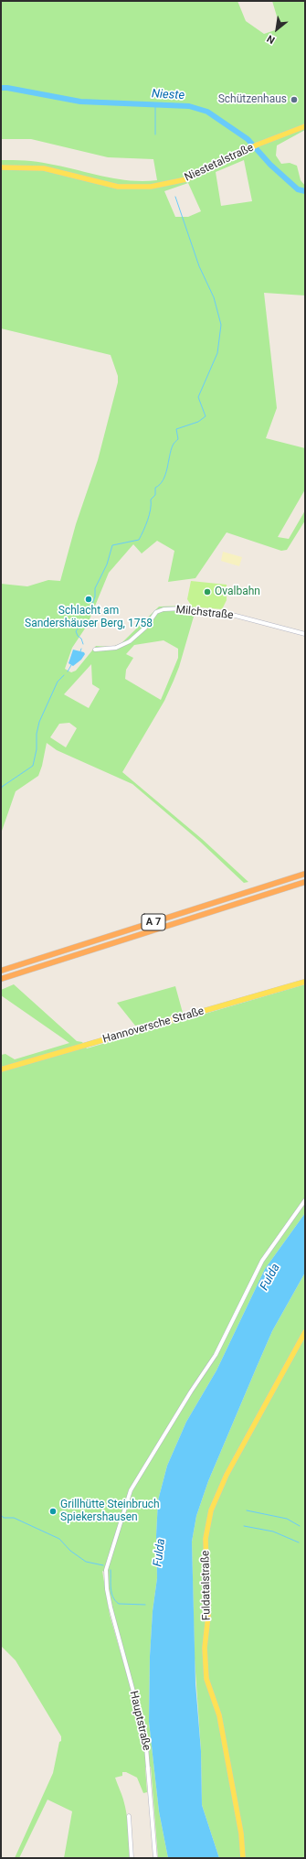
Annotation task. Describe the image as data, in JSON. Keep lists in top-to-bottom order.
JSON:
{
  "streets": {
    "highway": ["A 7"],
    "main road": ["Niestetalstraße", "Hannoversche Straße", "Fuldatalstraße"],
    "street": ["Milchstraße", "Hauptstraße"]
  },
  "water": ["Nieste", "Fulda"],
  "places": [
    "Schützenhaus",
    "Ovalbahn",
    "Schlacht am Sandershäuser Berg, 1758",
    "Grillhütte Steinbruch Spiekershausen"
  ],
  "north": "bottom left"
}
